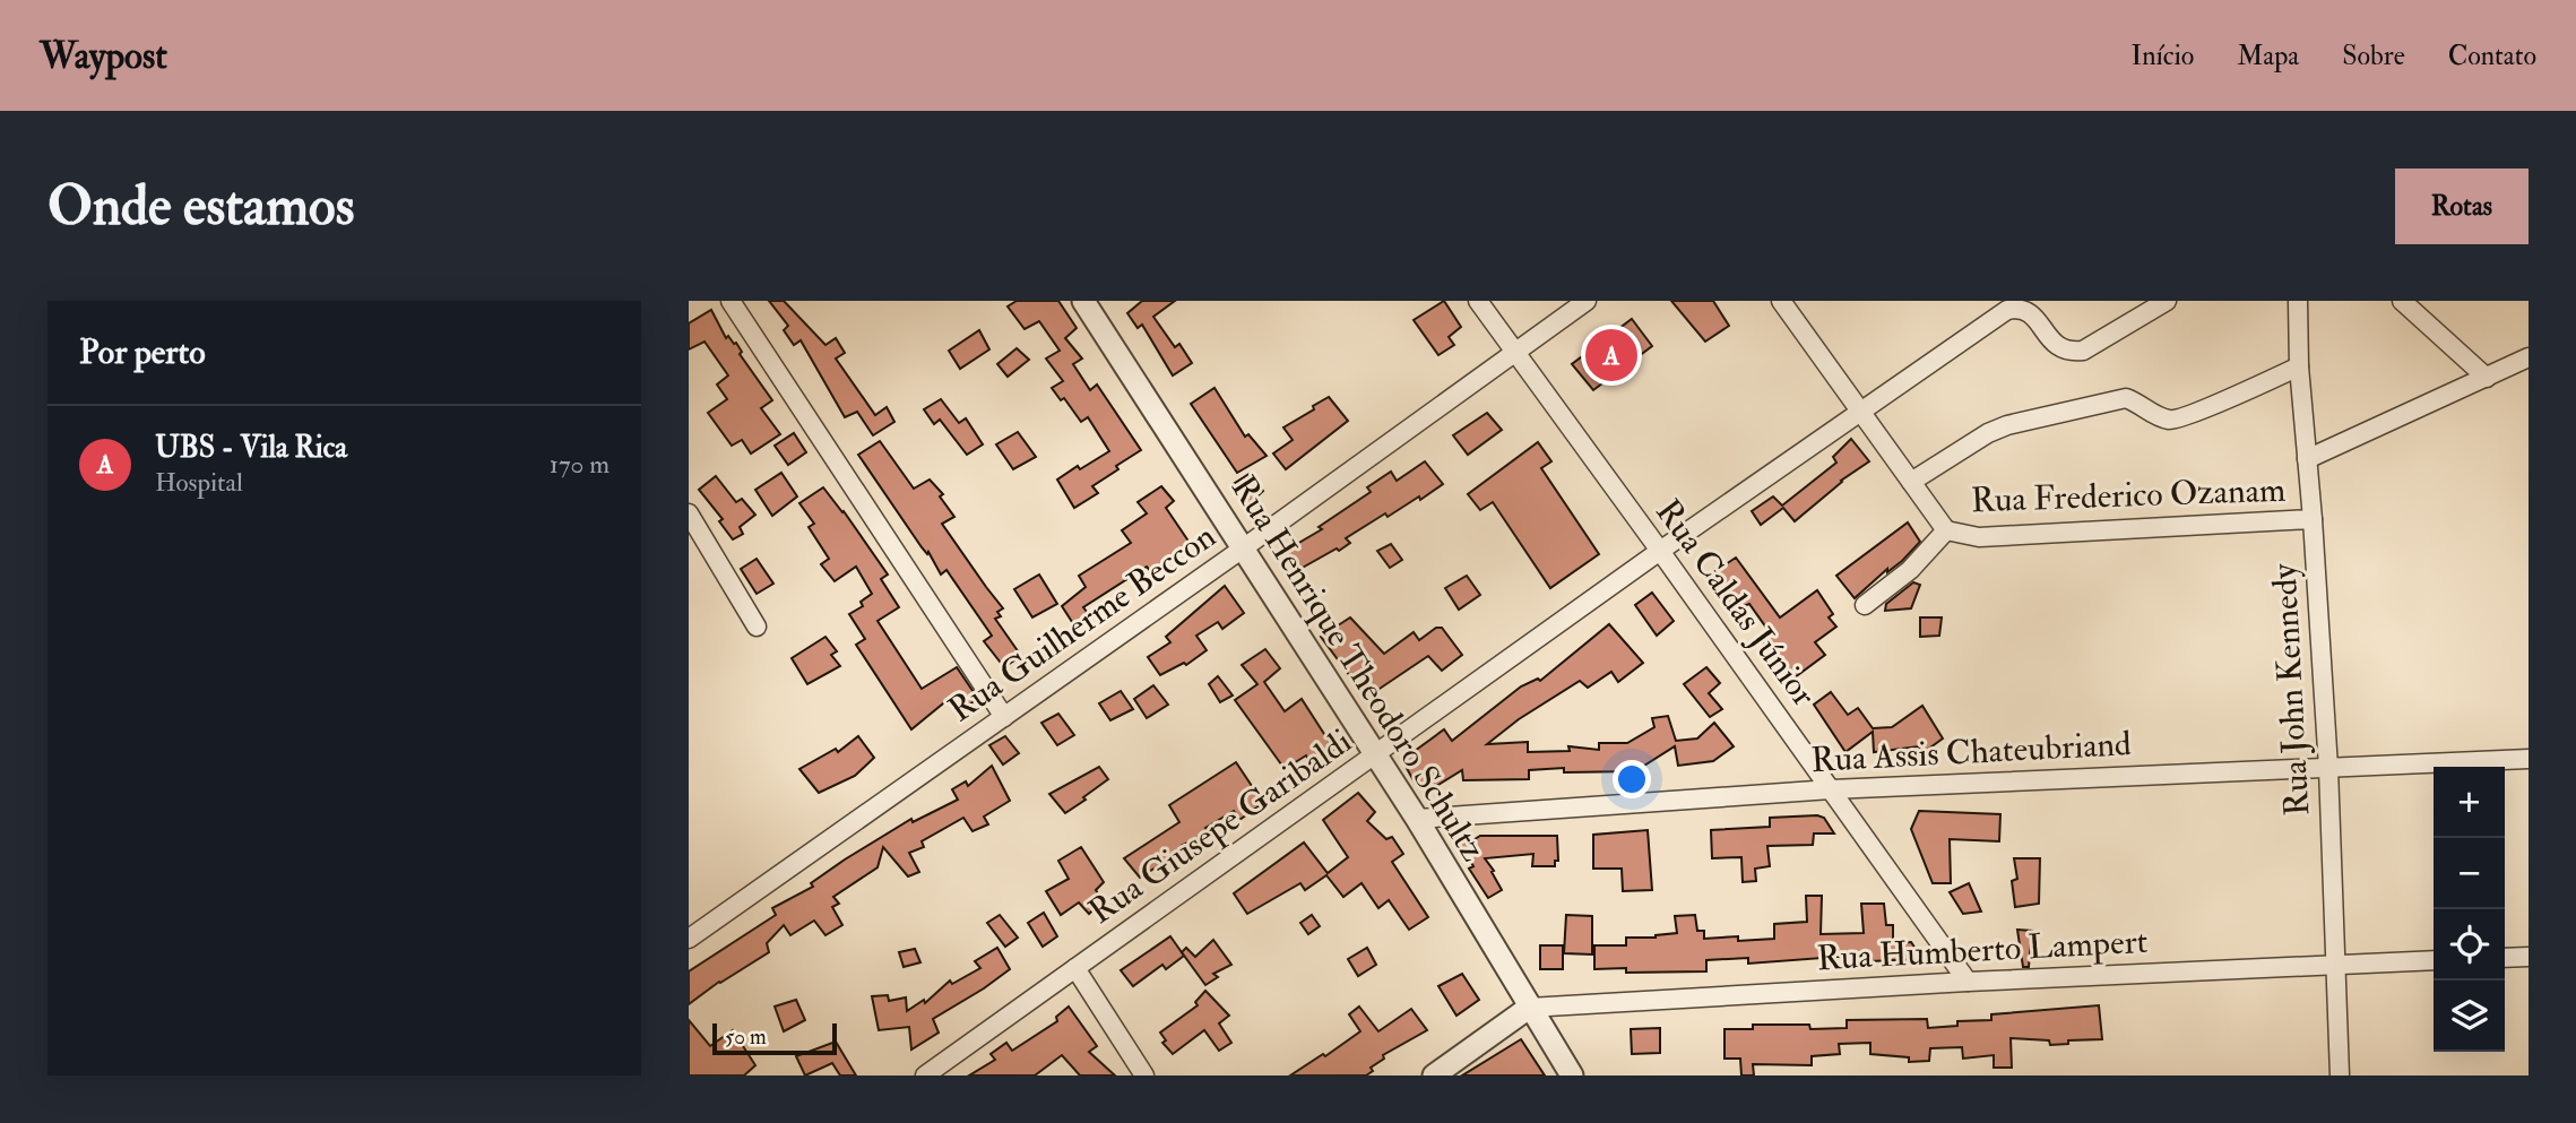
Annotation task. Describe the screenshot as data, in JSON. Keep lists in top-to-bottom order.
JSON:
{
  "streets": {
    "street": [
      "Rua Frederico Ozanam",
      "Rua Caldas Júnior",
      "Rua Guilherme Beccon",
      "Rua Henrique Theodoro Schultz",
      "Rua John Kennedy",
      "Rua Assis Chateubriand",
      "Rua Giusepe Garibaldi",
      "Rua Humberto Lampert"
    ]
  },
  "crossings": [
    ["Rua Frederico Ozanam", "Rua John Kennedy"],
    ["Rua Caldas Júnior", "Rua Guilherme Beccon"],
    ["Rua Caldas Júnior", "Rua Assis Chateubriand"],
    ["Rua Caldas Júnior", "Rua Giusepe Garibaldi"],
    ["Rua Caldas Júnior", "Rua Humberto Lampert"],
    ["Rua Guilherme Beccon", "Rua Henrique Theodoro Schultz"],
    ["Rua Henrique Theodoro Schultz", "Rua Assis Chateubriand"],
    ["Rua Henrique Theodoro Schultz", "Rua Giusepe Garibaldi"],
    ["Rua Henrique Theodoro Schultz", "Rua Humberto Lampert"],
    ["Rua John Kennedy", "Rua Assis Chateubriand"],
    ["Rua John Kennedy", "Rua Humberto Lampert"]
  ],
  "scale_bar": "50 m",
  "page": {
    "header": "Waypost",
    "nav": [
      "Início",
      "Mapa",
      "Sobre",
      "Contato"
    ],
    "buttons": "Rotas",
    "title": "Onde estamos",
    "heading": "Por perto",
    "pins": "A",
    "list": [
      {
        "mark": "A",
        "name": "UBS - Vila Rica",
        "note": "Hospital",
        "value": "170 m"
      }
    ],
    "map_buttons": ["+", "−"],
    "scale": "50 m"
  }
}
